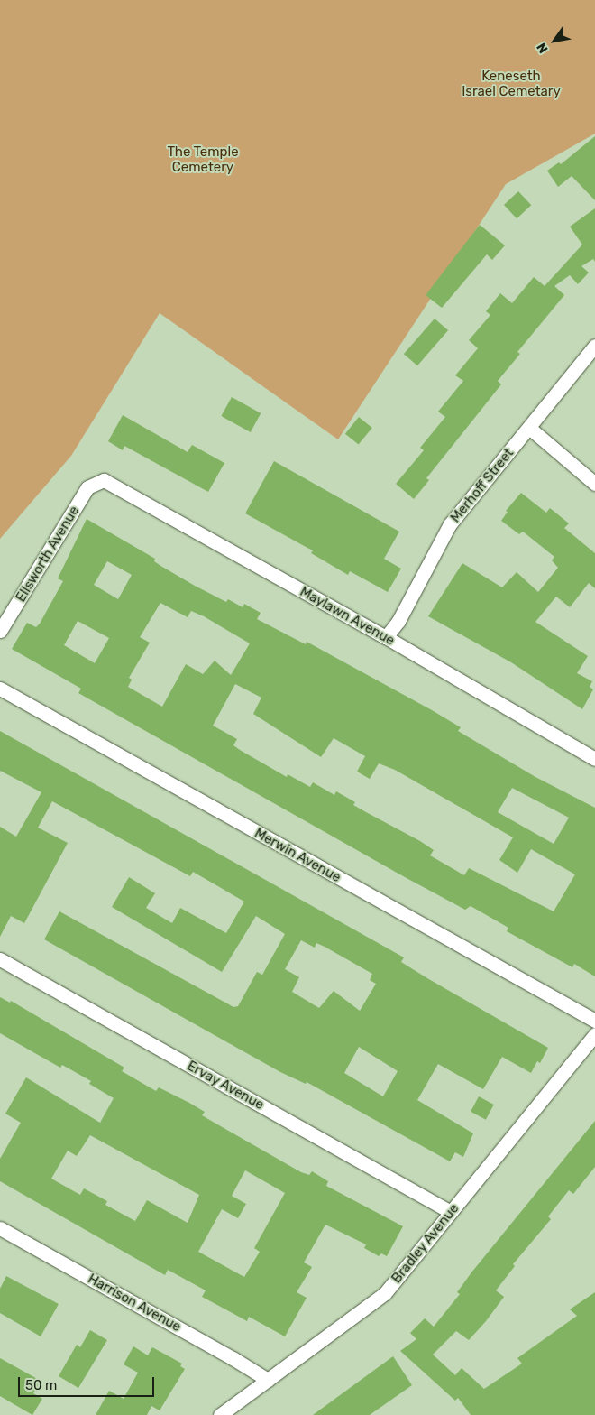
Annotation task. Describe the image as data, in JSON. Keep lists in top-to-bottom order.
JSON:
{
  "streets": {
    "street": [
      "Merhoff Street",
      "Ellsworth Avenue",
      "Maylawn Avenue",
      "Merwin Avenue",
      "Ervay Avenue",
      "Bradley Avenue",
      "Harrison Avenue"
    ]
  },
  "crossings": [
    ["Merhoff Street", "Maylawn Avenue"],
    ["Ellsworth Avenue", "Maylawn Avenue"],
    ["Ervay Avenue", "Bradley Avenue"],
    ["Bradley Avenue", "Harrison Avenue"]
  ],
  "parks": ["Keneseth Israel Cemetary", "The Temple Cemetery"],
  "scale_bar": "50 m",
  "north": "bottom left"
}
